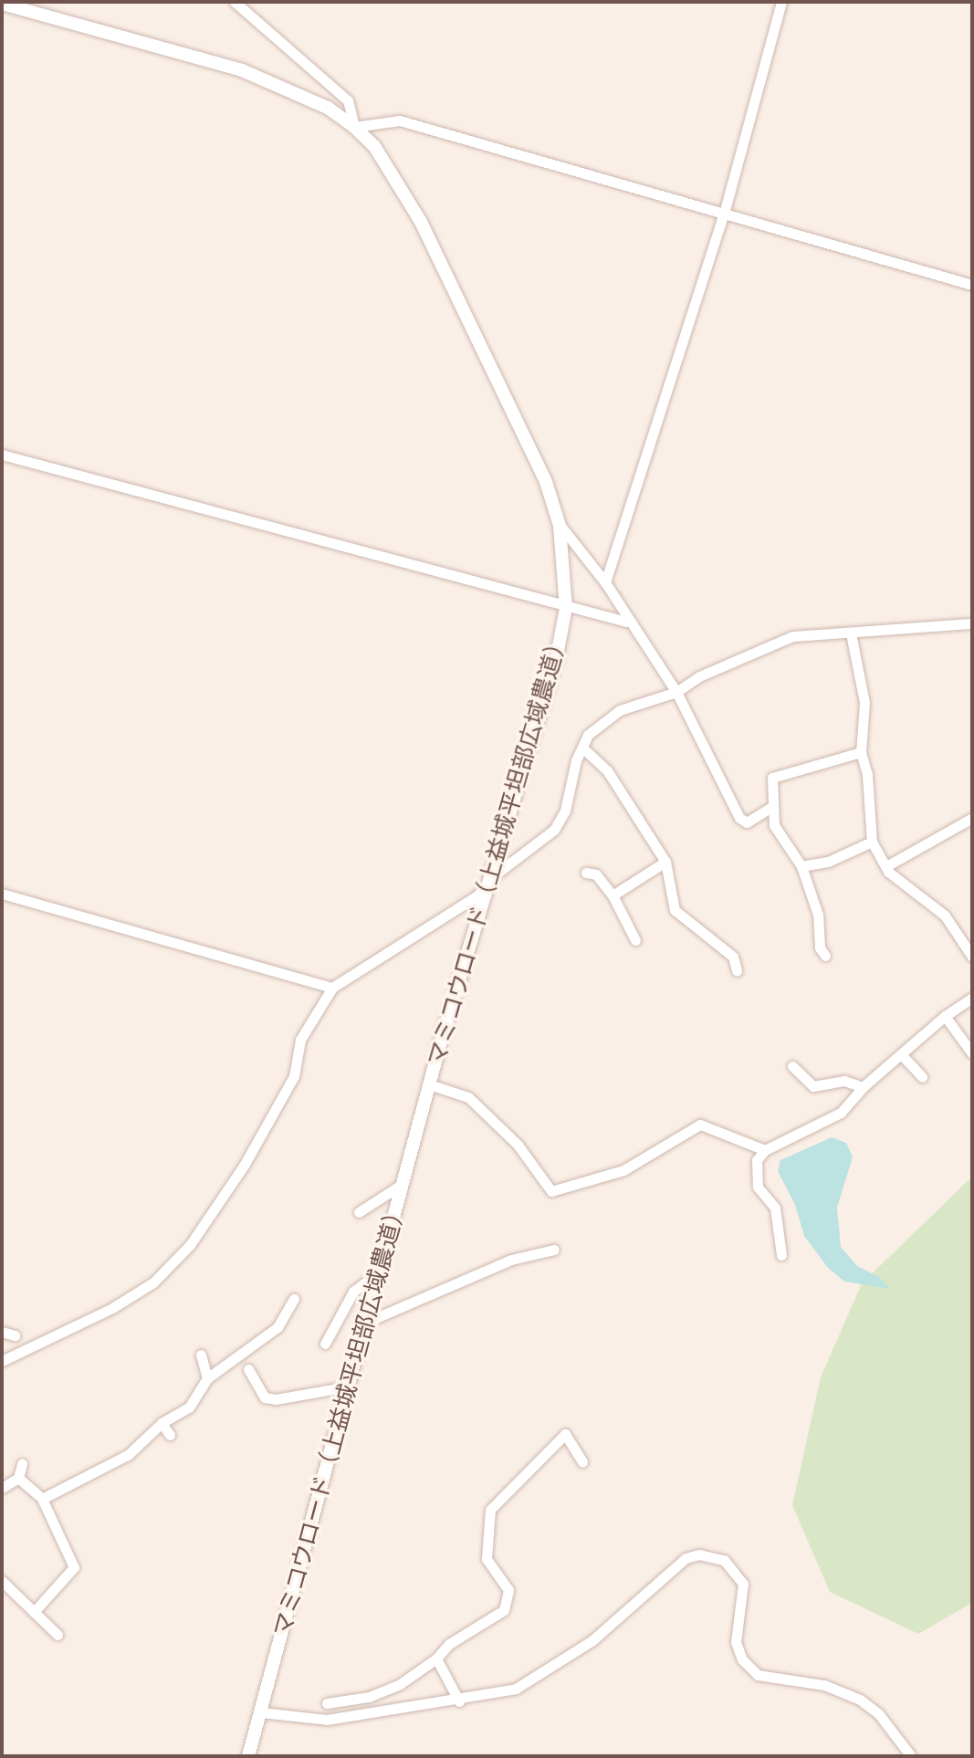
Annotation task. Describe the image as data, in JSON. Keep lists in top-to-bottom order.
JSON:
{
  "streets": {
    "street": ["マミコウロード（上益城平坦部広域農道）"]
  }
}
